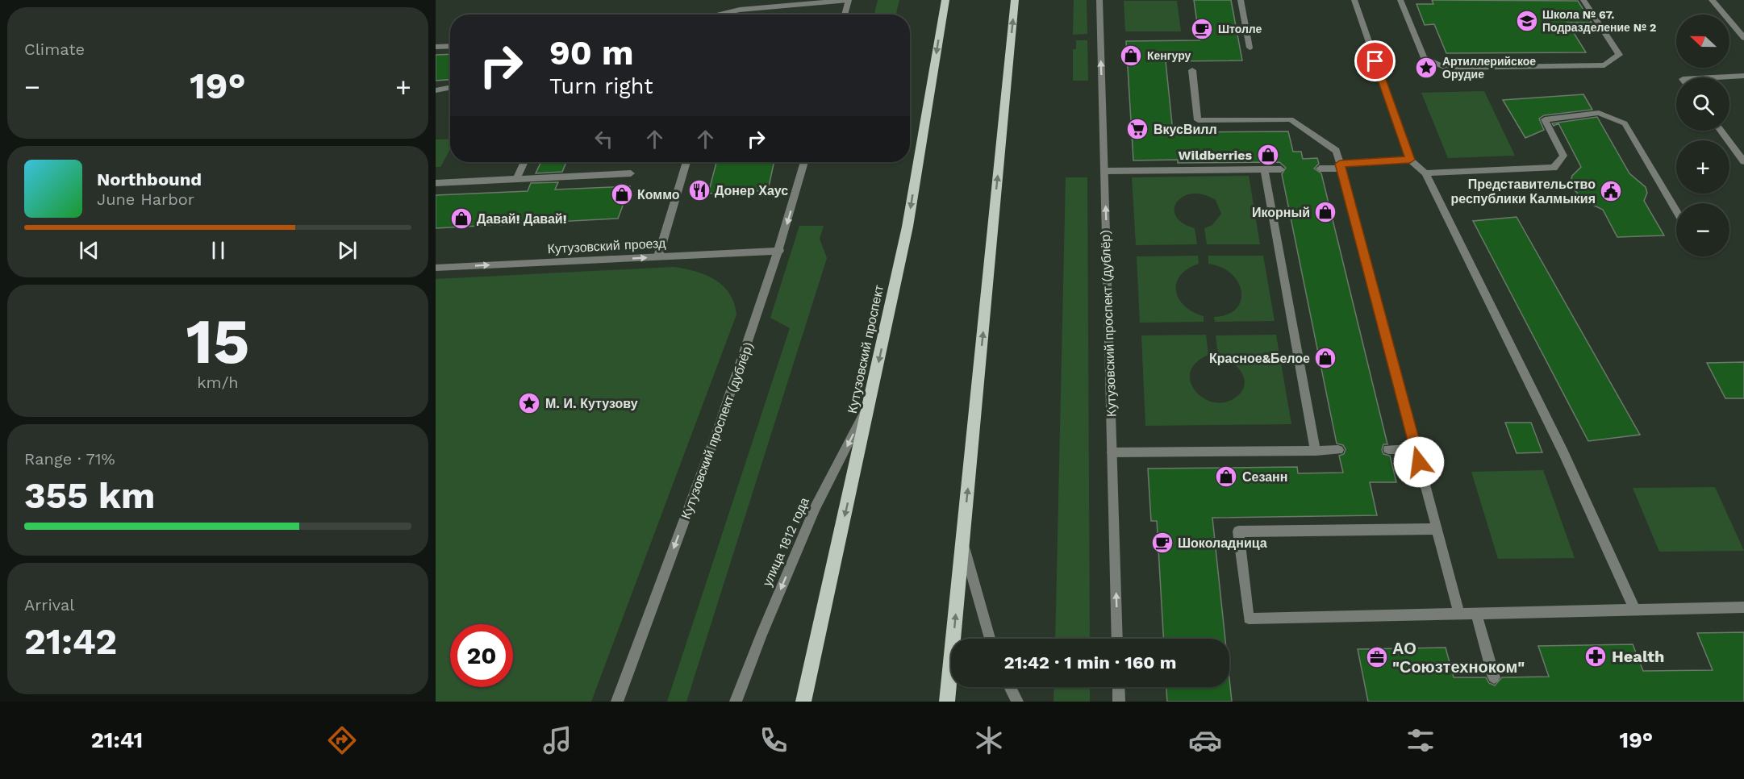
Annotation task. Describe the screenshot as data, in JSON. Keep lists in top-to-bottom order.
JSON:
{
  "streets": {
    "main road": ["Кутузовский проспект"],
    "street": ["Кутузовский проезд", "Кутузовский проспект (дублёр)", "улица 1812 года"]
  },
  "crossings": [
    ["Кутузовский проезд", "Кутузовский проспект (дублёр)"],
    ["Кутузовский проспект", "улица 1812 года"]
  ],
  "one_way": ["улица 1812 года"],
  "places": {
    "school or university": ["Школа № 67. Подразделение № 2"],
    "cafe": ["Штолле", "Шоколадница"],
    "shop": [
      "Кенгуру",
      "Wildberries",
      "Коммо",
      "Икорный",
      "Давай! Давай!",
      "Красное&Белое",
      "Сезанн"
    ],
    "place": ["Артиллерийское Орудие", "М. И. Кутузову"],
    "supermarket": ["ВкусВилл"],
    "restaurant": ["Донер Хаус"],
    "public building": ["Представительство республики Калмыкия"],
    "pharmacy": ["Health"],
    "office": ["АО \"Союзтехноком\""]
  },
  "north": "left",
  "page": {
    "tile": [
      "Climate",
      ["15", "km/h"],
      ["Range · 71%", "355 km"],
      ["Arrival", "21:42"]
    ],
    "map_buttons": ["+", "−"],
    "turn": ["90 m", "Turn right"],
    "heat": ["−", "19°", "+"],
    "song": ["Northbound", "June Harbor"],
    "limit": "20",
    "trip": "21:42 · 1 min · 160 m",
    "tabs": ["21:41", "19°"]
  }
}
